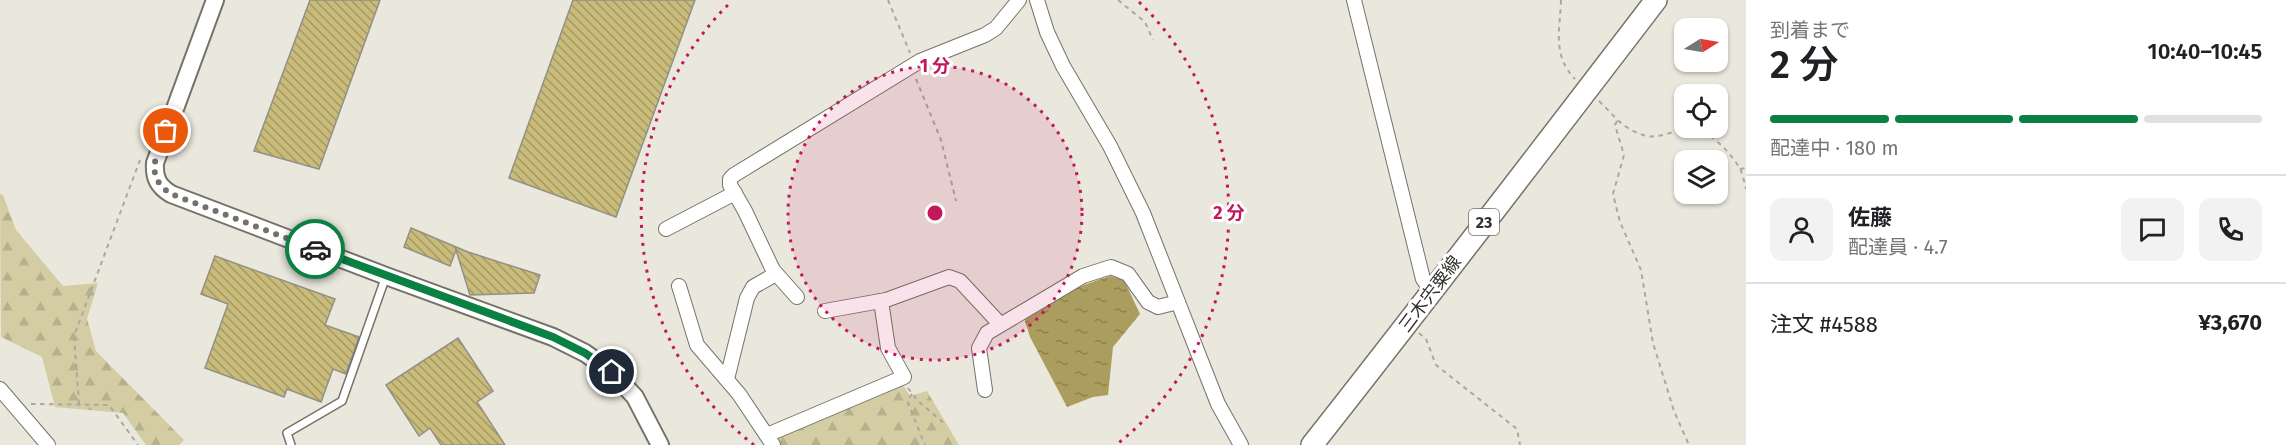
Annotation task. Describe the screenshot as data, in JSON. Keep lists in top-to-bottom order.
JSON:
{
  "streets": {
    "main road": ["23", "三木宍粟線"]
  },
  "north": "right",
  "page": {
    "heading": ["2 分", "到着まで", "10:40–10:45"],
    "panel": [
      "佐藤",
      "配達員 · 4.7",
      "注文 #4588",
      "¥3,670"
    ],
    "bar": "配達中 · 180 m"
  },
  "rings": ["1 分", "2 分"]
}
